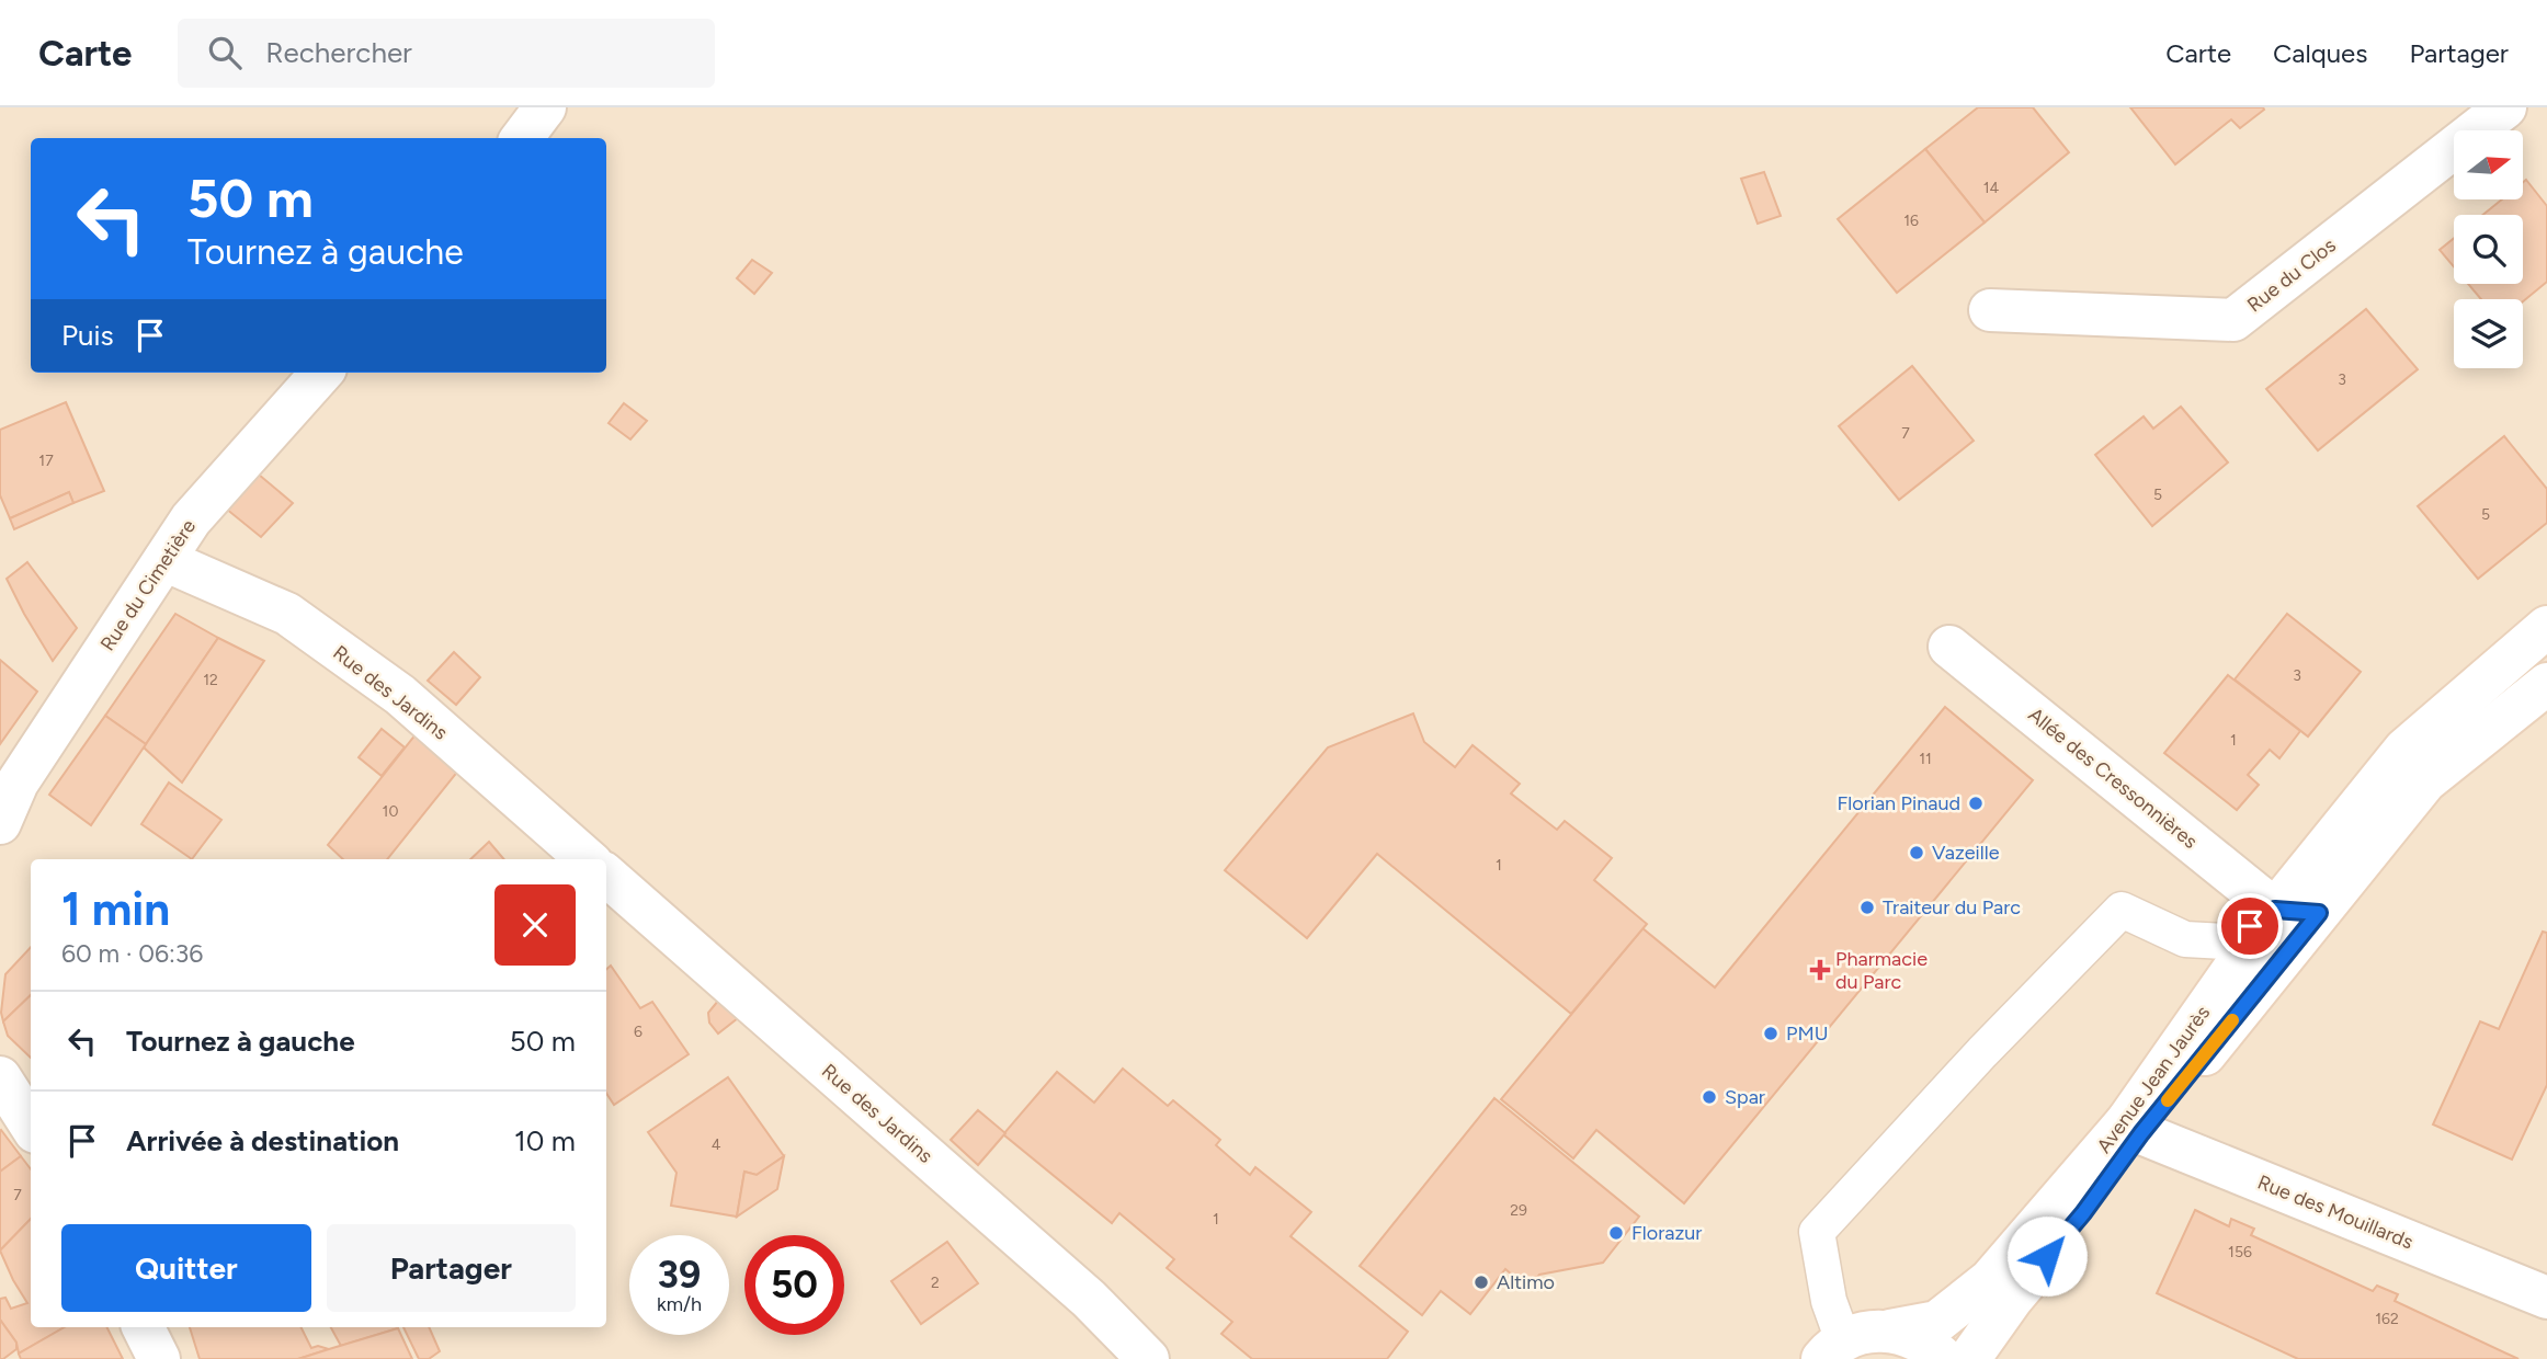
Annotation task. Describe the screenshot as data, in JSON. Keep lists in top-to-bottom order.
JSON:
{
  "streets": {
    "street": [
      "Rue du Clos",
      "Rue du Cimetière",
      "Rue des Jardins",
      "Allée des Cressonnières",
      "Avenue Jean Jaurès",
      "Rue des Mouillards"
    ]
  },
  "crossings": [
    ["Rue du Cimetière", "Rue des Jardins"],
    ["Allée des Cressonnières", "Avenue Jean Jaurès"],
    ["Avenue Jean Jaurès", "Rue des Mouillards"]
  ],
  "places": {
    "other": [
      "Florian Pinaud",
      "Vazeille",
      "Traiteur du Parc",
      "PMU",
      "Spar",
      "Florazur",
      "Altimo"
    ],
    "health": ["Pharmacie du Parc"]
  },
  "house_numbers": [
    "14",
    "16",
    "3",
    "7",
    "17",
    "5",
    "5",
    "3",
    "12",
    "1",
    "11",
    "10",
    "1",
    "6",
    "4",
    "7",
    "29",
    "1",
    "156",
    "2",
    "162"
  ],
  "north": "right",
  "page": {
    "header": "Carte",
    "search": "Rechercher",
    "nav": ["Carte", "Calques", "Partager"],
    "turn": ["50 m", "Tournez à gauche"],
    "then": "Puis",
    "heading": ["1 min", "60 m · 06:36"],
    "list": [
      {
        "name": "Tournez à gauche",
        "value": "50 m"
      },
      {
        "name": "Arrivée à destination",
        "value": "10 m"
      }
    ],
    "buttons": ["Quitter", "Partager"],
    "speed": "39 km/h",
    "limit": "50"
  }
}
